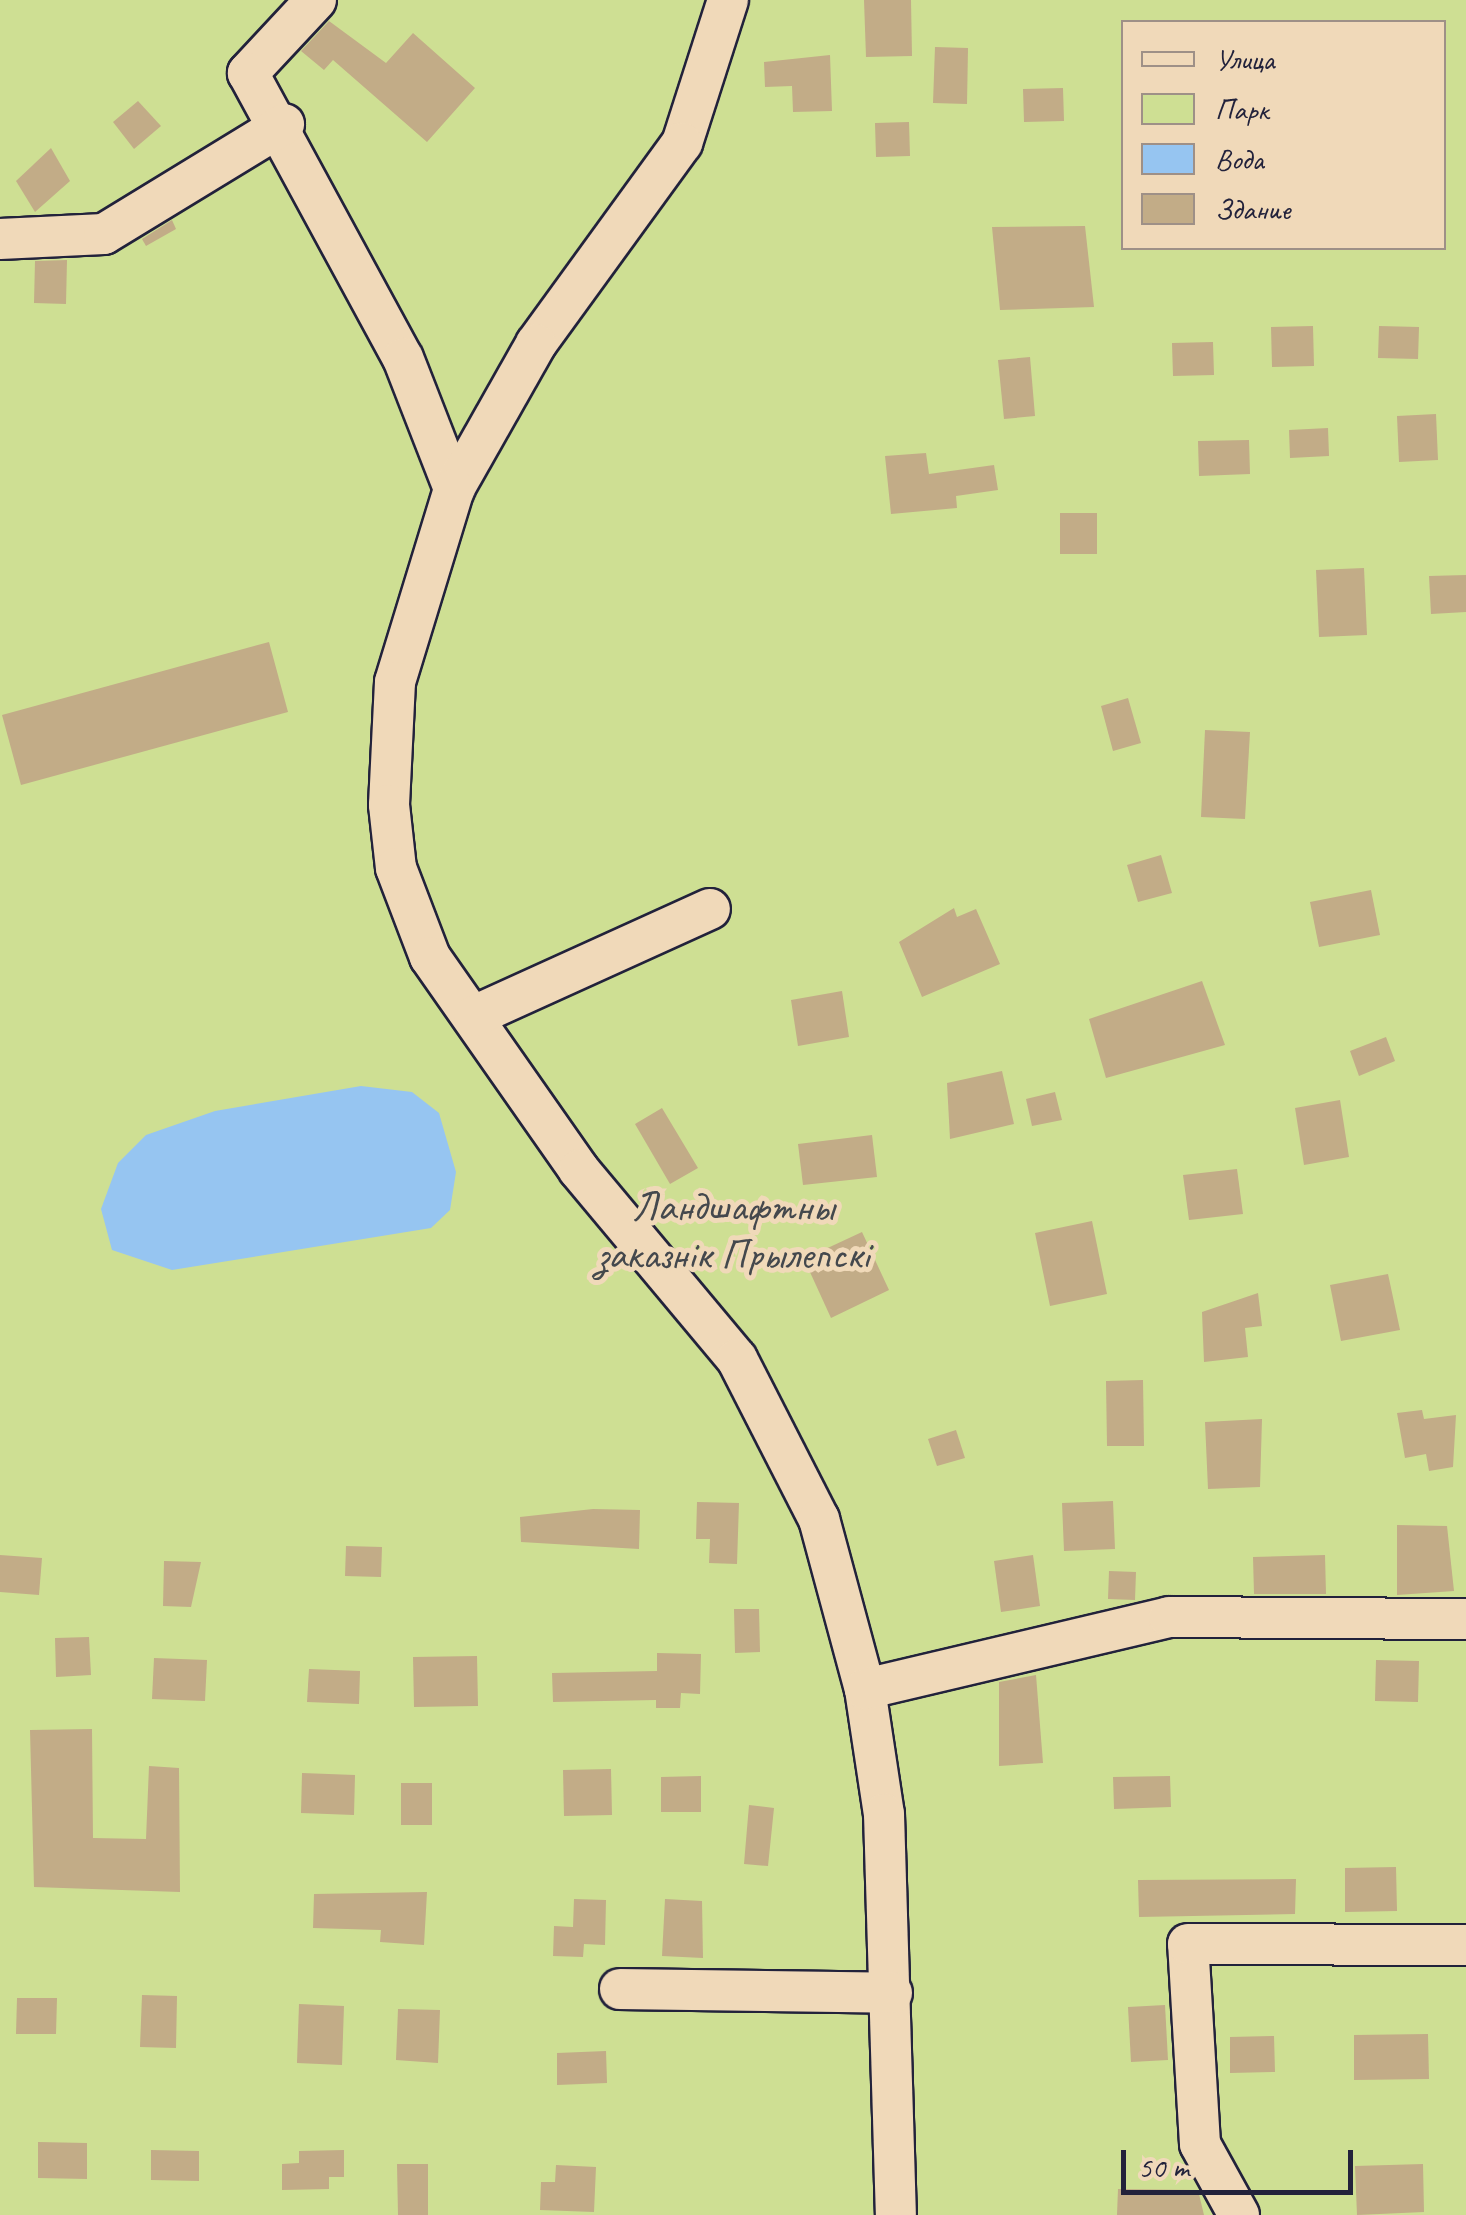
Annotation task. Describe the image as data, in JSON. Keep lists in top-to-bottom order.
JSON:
{
  "parks": ["Ландшафтны заказнік Прылепскі"],
  "legend": [
    "Улица",
    "Парк",
    "Вода",
    "Здание"
  ],
  "scale_bar": "50 m"
}
